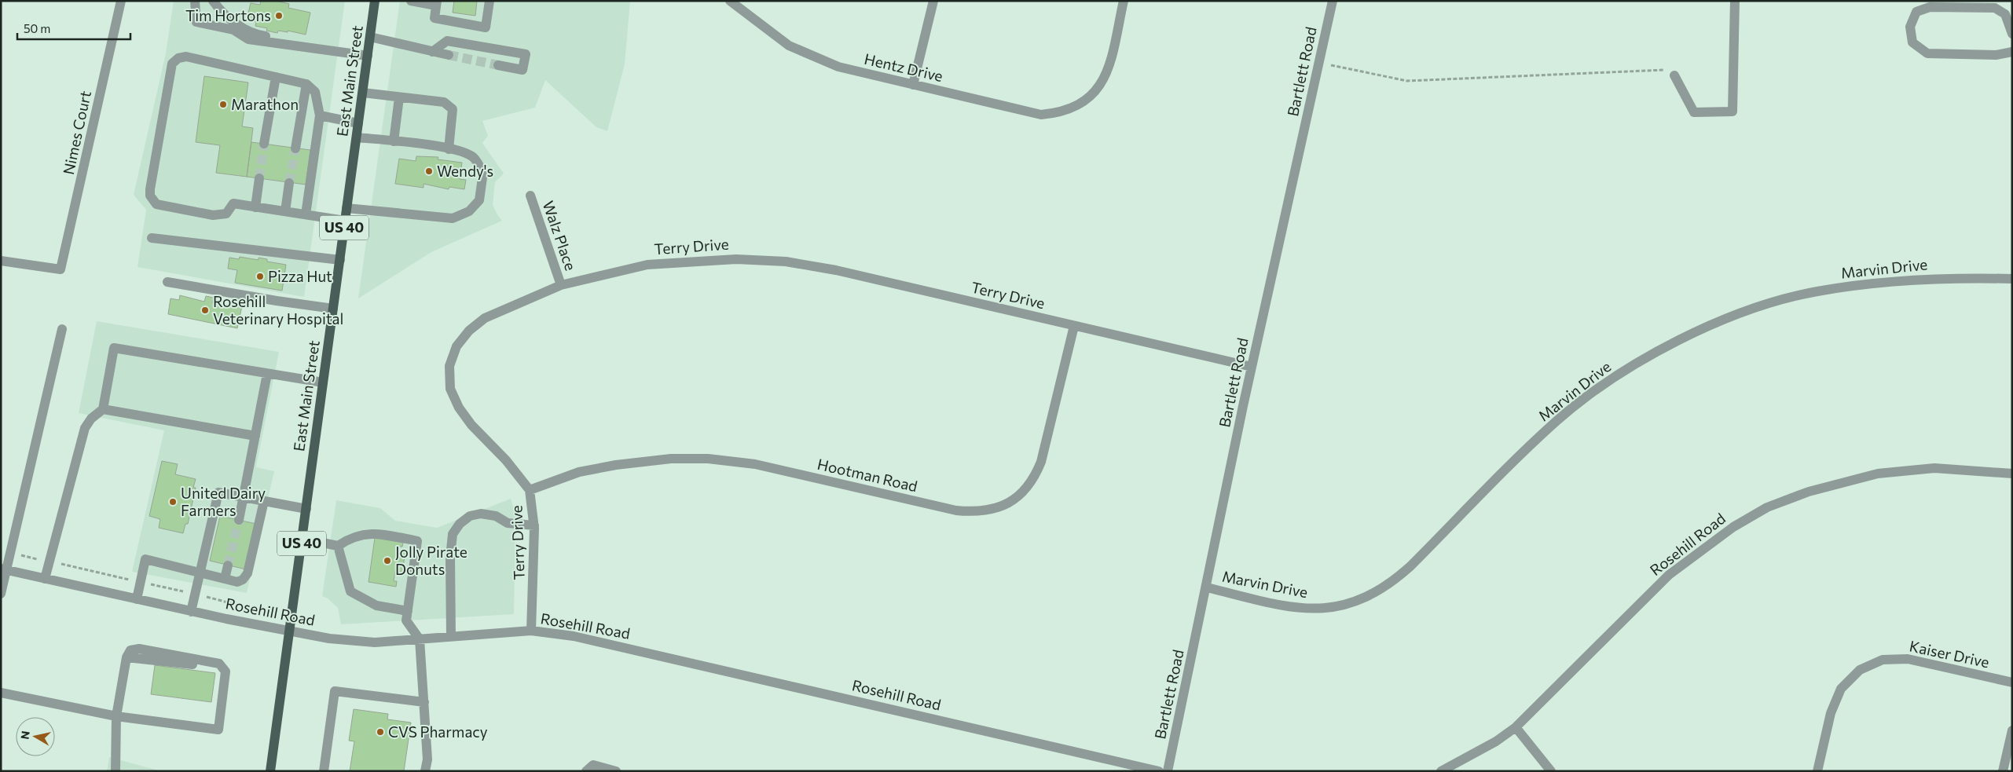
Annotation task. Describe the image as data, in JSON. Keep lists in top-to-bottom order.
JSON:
{
  "streets": {
    "main road": ["East Main Street", "US 40"],
    "street": [
      "Hentz Drive",
      "Bartlett Road",
      "Nimes Court",
      "Walz Place",
      "Terry Drive",
      "Marvin Drive",
      "Hootman Road",
      "Rosehill Road",
      "Kaiser Drive"
    ]
  },
  "crossings": [
    ["Bartlett Road", "Terry Drive"],
    ["Bartlett Road", "Marvin Drive"],
    ["East Main Street", "Rosehill Road"],
    ["Walz Place", "Terry Drive"],
    ["Terry Drive", "Hootman Road"],
    ["Terry Drive", "Rosehill Road"]
  ],
  "places": [
    "Tim Hortons",
    "Marathon",
    "Wendy's",
    "Pizza Hut",
    "Rosehill Veterinary Hospital",
    "United Dairy Farmers",
    "Jolly Pirate Donuts",
    "CVS Pharmacy"
  ],
  "scale_bar": "50 m",
  "north": "left"
}
